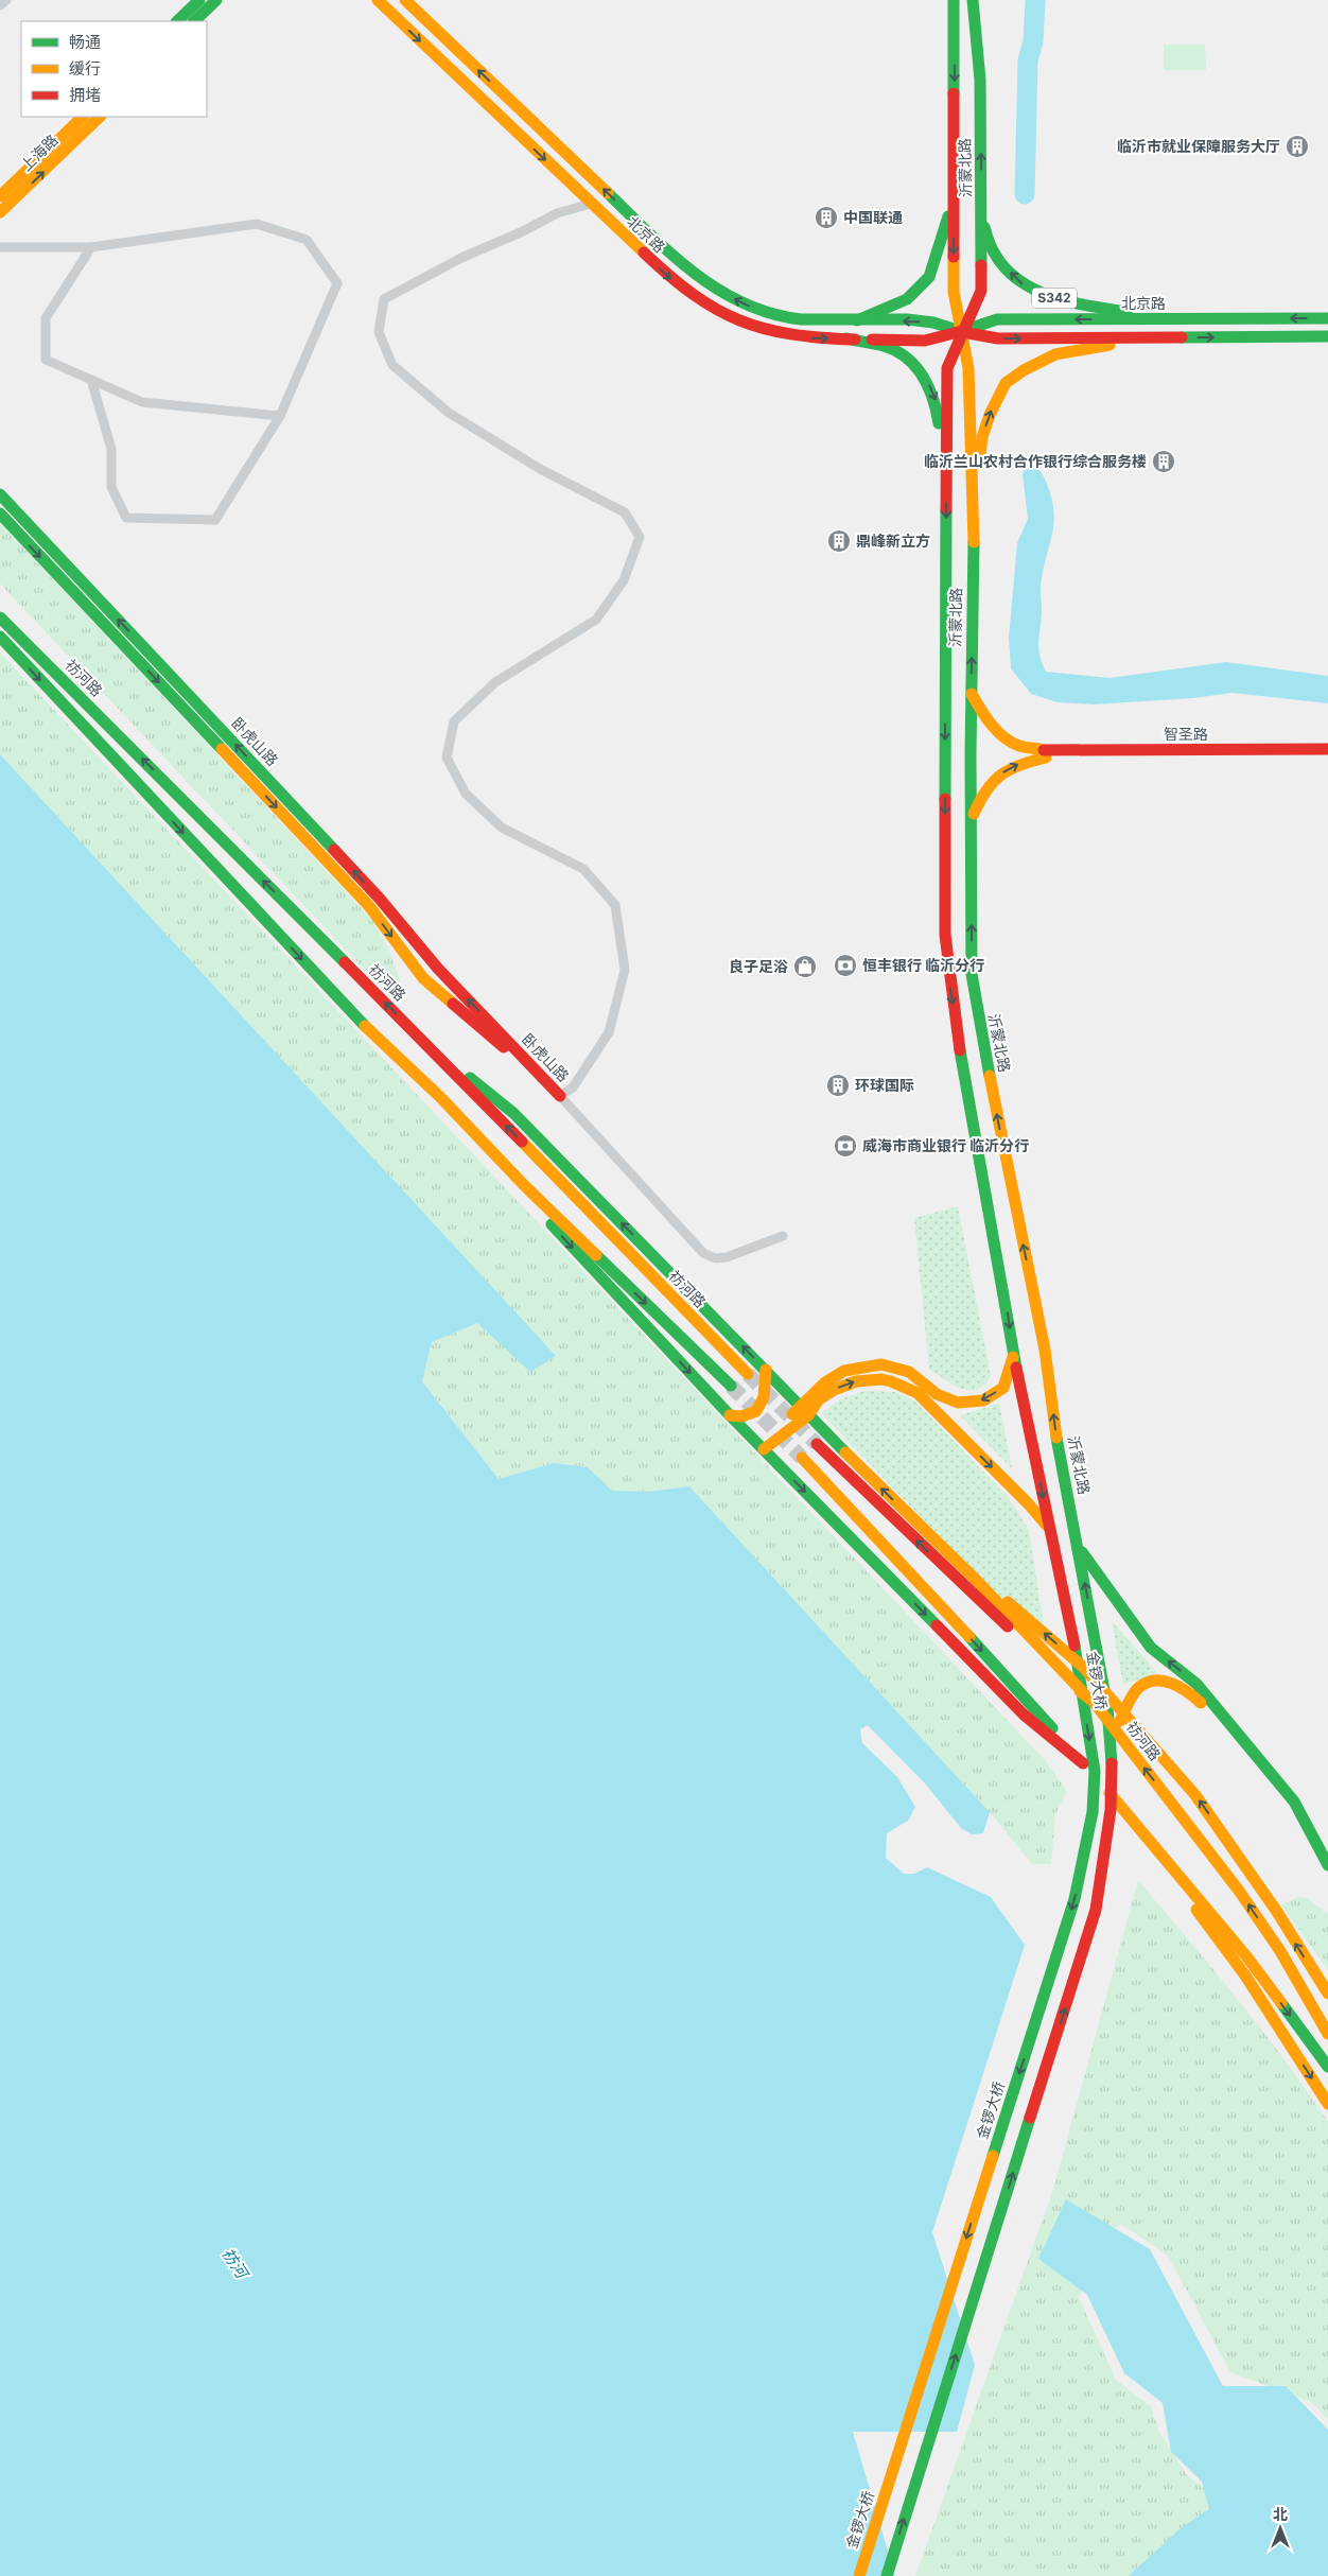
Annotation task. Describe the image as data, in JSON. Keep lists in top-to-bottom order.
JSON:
{
  "streets": {
    "main road": [
      "上海路",
      "沂蒙北路",
      "北京路",
      "S342",
      "祊河路",
      "智圣路",
      "卧虎山路",
      "金锣大桥"
    ]
  },
  "crossings": [
    ["沂蒙北路", "北京路"],
    ["沂蒙北路", "S342"],
    ["沂蒙北路", "金锣大桥"],
    ["北京路", "S342"]
  ],
  "one_way": ["金锣大桥"],
  "water": ["祊河"],
  "places": {
    "building": [
      "临沂市就业保障服务大厅",
      "中国联通",
      "临沂兰山农村合作银行综合服务楼",
      "鼎峰新立方",
      "环球国际"
    ],
    "bank": ["恒丰银行 临沂分行", "威海市商业银行 临沂分行"],
    "shop": ["良子足浴"]
  },
  "legend": ["畅通", "缓行", "拥堵"],
  "north": "top"
}
